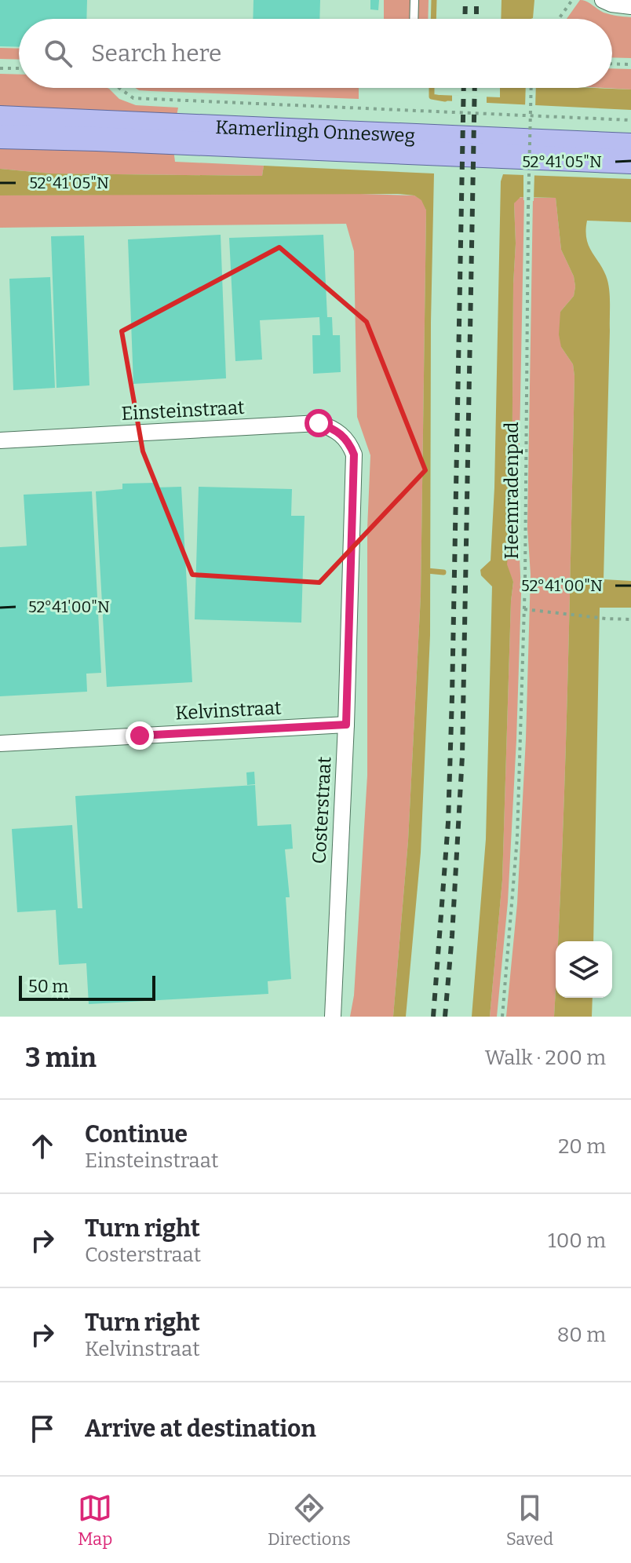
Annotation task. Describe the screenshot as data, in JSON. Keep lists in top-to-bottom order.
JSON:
{
  "streets": {
    "main road": ["Kamerlingh Onnesweg"],
    "street": ["Einsteinstraat", "Kelvinstraat", "Costerstraat"],
    "path": ["Heemradenpad"]
  },
  "crossings": [
    ["Einsteinstraat", "Costerstraat"],
    ["Kelvinstraat", "Costerstraat"]
  ],
  "scale_bar": "50 m",
  "page": {
    "search": "Search here",
    "scale": "50 m",
    "heading": ["3 min", "Walk · 200 m"],
    "list": [
      ["Continue", "Einsteinstraat", "20 m"],
      ["Turn right", "Costerstraat", "100 m"],
      ["Turn right", "Kelvinstraat", "80 m"],
      "Arrive at destination"
    ],
    "nav": ["Map", "Directions", "Saved"]
  },
  "coordinates": ["52°41'05\"N", "52°41'00\"N"]
}
